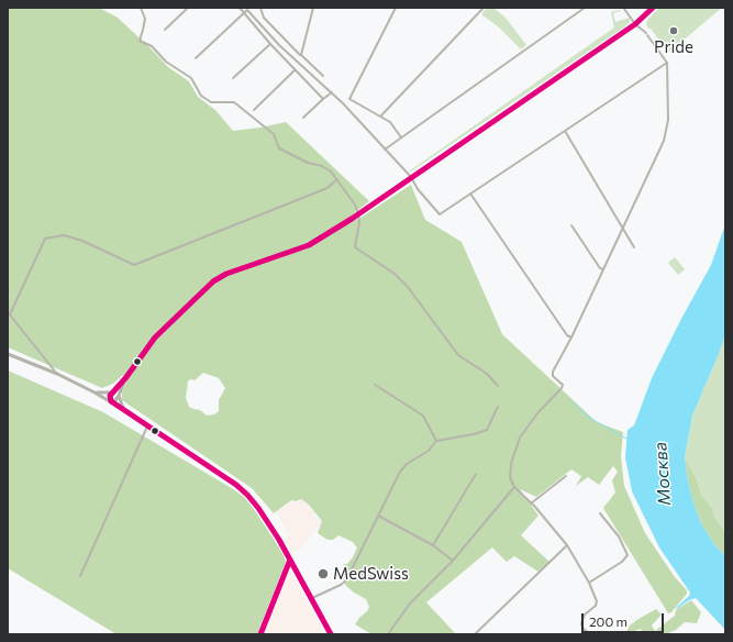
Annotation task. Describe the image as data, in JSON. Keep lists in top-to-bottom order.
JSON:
{
  "water": ["Москва"],
  "places": ["Pride", "MedSwiss"],
  "scale_bar": "200 m"
}
